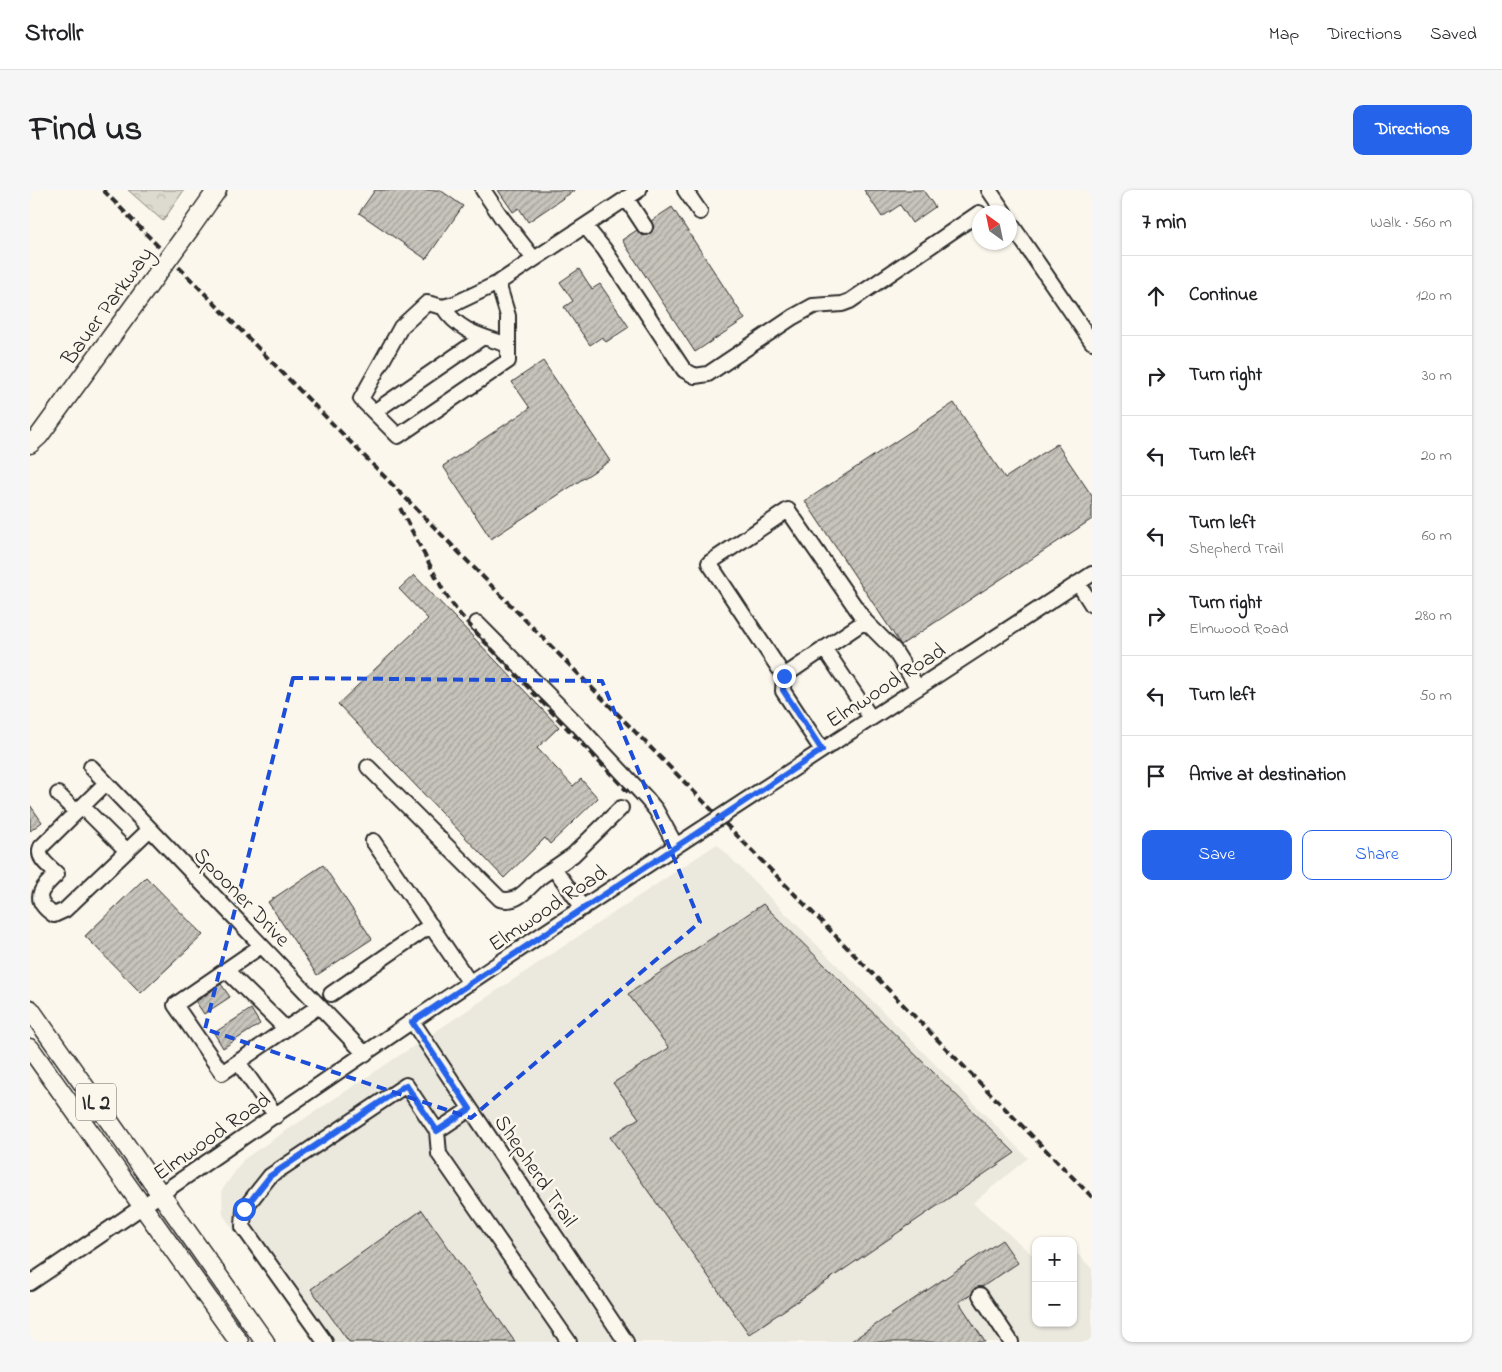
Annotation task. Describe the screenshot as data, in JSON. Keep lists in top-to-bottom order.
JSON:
{
  "streets": {
    "main road": ["Bauer Parkway", "IL 2"],
    "street": ["Elmwood Road", "Spooner Drive", "Shepherd Trail"]
  },
  "crossings": [
    ["Elmwood Road", "Spooner Drive"],
    ["Elmwood Road", "IL 2"],
    ["Elmwood Road", "Shepherd Trail"]
  ],
  "north": "top left",
  "page": {
    "header": "Strollr",
    "nav": ["Map", "Directions", "Saved"],
    "title": "Find us",
    "buttons": [
      "Directions",
      ["Save", "Share"]
    ],
    "heading": ["7 min", "Walk · 560 m"],
    "list": [
      ["Continue", "120 m"],
      ["Turn right", "30 m"],
      ["Turn left", "20 m"],
      ["Turn left", "Shepherd Trail", "60 m"],
      ["Turn right", "Elmwood Road", "280 m"],
      ["Turn left", "50 m"],
      "Arrive at destination"
    ],
    "map_buttons": ["+", "−"]
  }
}
